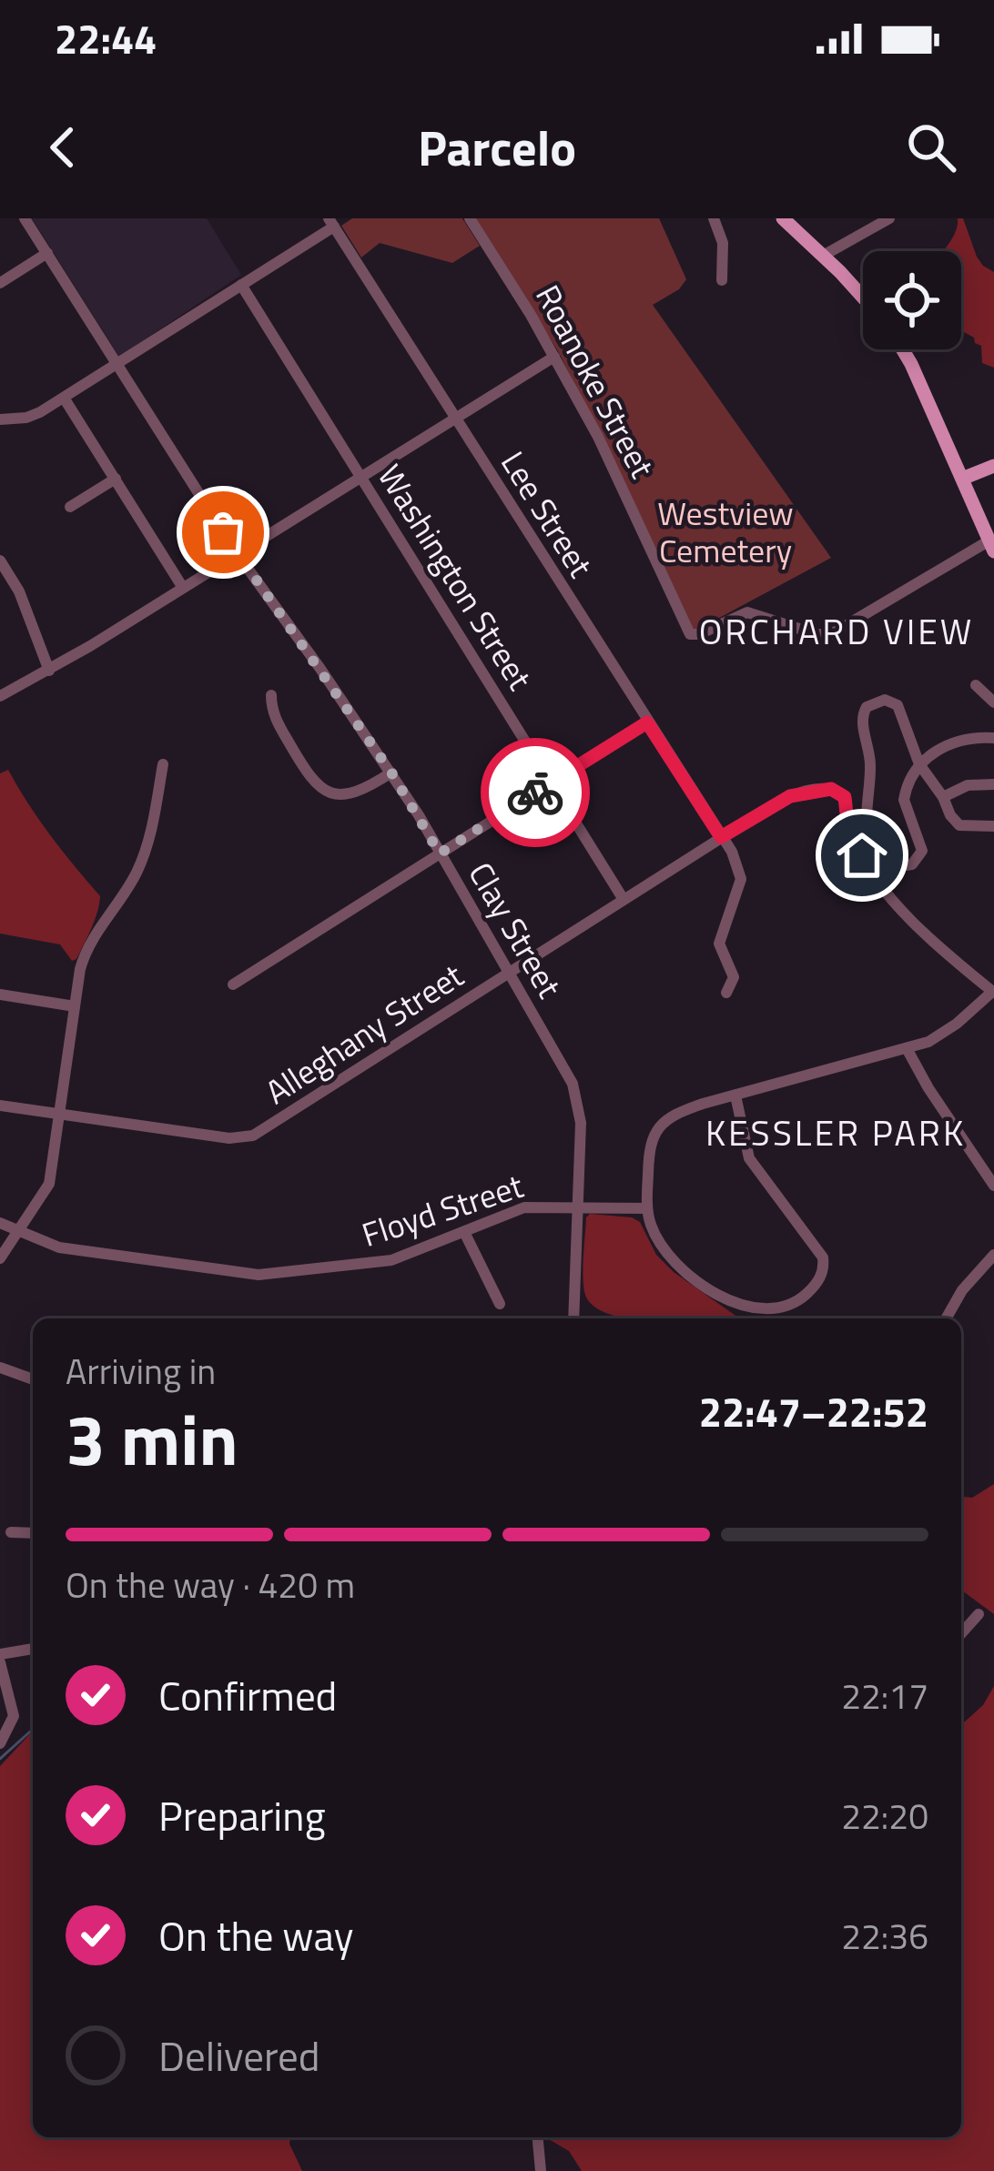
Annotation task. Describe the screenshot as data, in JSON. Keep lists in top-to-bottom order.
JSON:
{
  "streets": {
    "street": [
      "Roanoke Street",
      "Lee Street",
      "Washington Street",
      "Clay Street",
      "Alleghany Street",
      "Floyd Street"
    ]
  },
  "crossings": [
    ["Lee Street", "Alleghany Street"],
    ["Washington Street", "Alleghany Street"],
    ["Clay Street", "Alleghany Street"],
    ["Clay Street", "Floyd Street"]
  ],
  "districts": ["ORCHARD VIEW", "KESSLER PARK"],
  "parks": ["Westview Cemetery"],
  "page": {
    "status": "22:44",
    "header": "Parcelo",
    "heading": ["3 min", "Arriving in", "22:47–22:52"],
    "bar": "On the way · 420 m",
    "list": [
      ["Confirmed", "22:17"],
      ["Preparing", "22:20"],
      ["On the way", "22:36"],
      "Delivered"
    ]
  }
}
